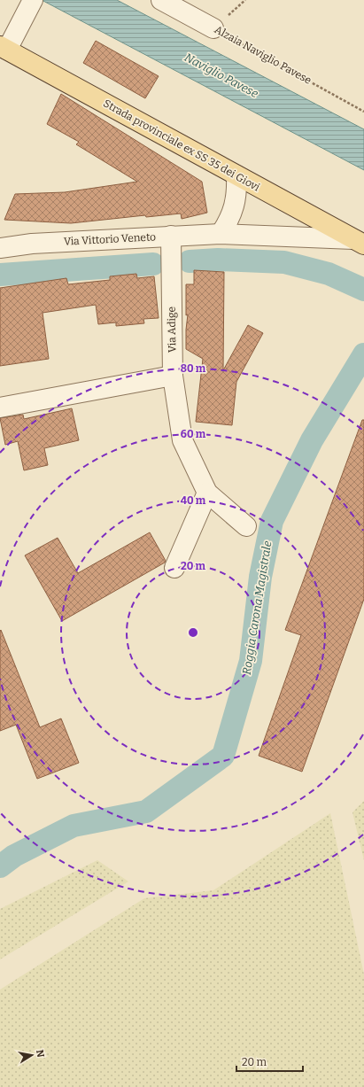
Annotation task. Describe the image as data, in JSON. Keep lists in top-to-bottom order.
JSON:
{
  "streets": {
    "main road": ["Strada provinciale ex SS 35 dei Giovi"],
    "street": ["Alzaia Naviglio Pavese", "Via Vittorio Veneto", "Via Adige"]
  },
  "crossings": [
    ["Strada provinciale ex SS 35 dei Giovi", "Via Vittorio Veneto"],
    ["Via Vittorio Veneto", "Via Adige"]
  ],
  "water": ["Naviglio Pavese", "Roggia Carona Magistrale"],
  "scale_bar": "20 m",
  "north": "right",
  "rings": [
    "80 m",
    "60 m",
    "40 m",
    "20 m"
  ]
}
